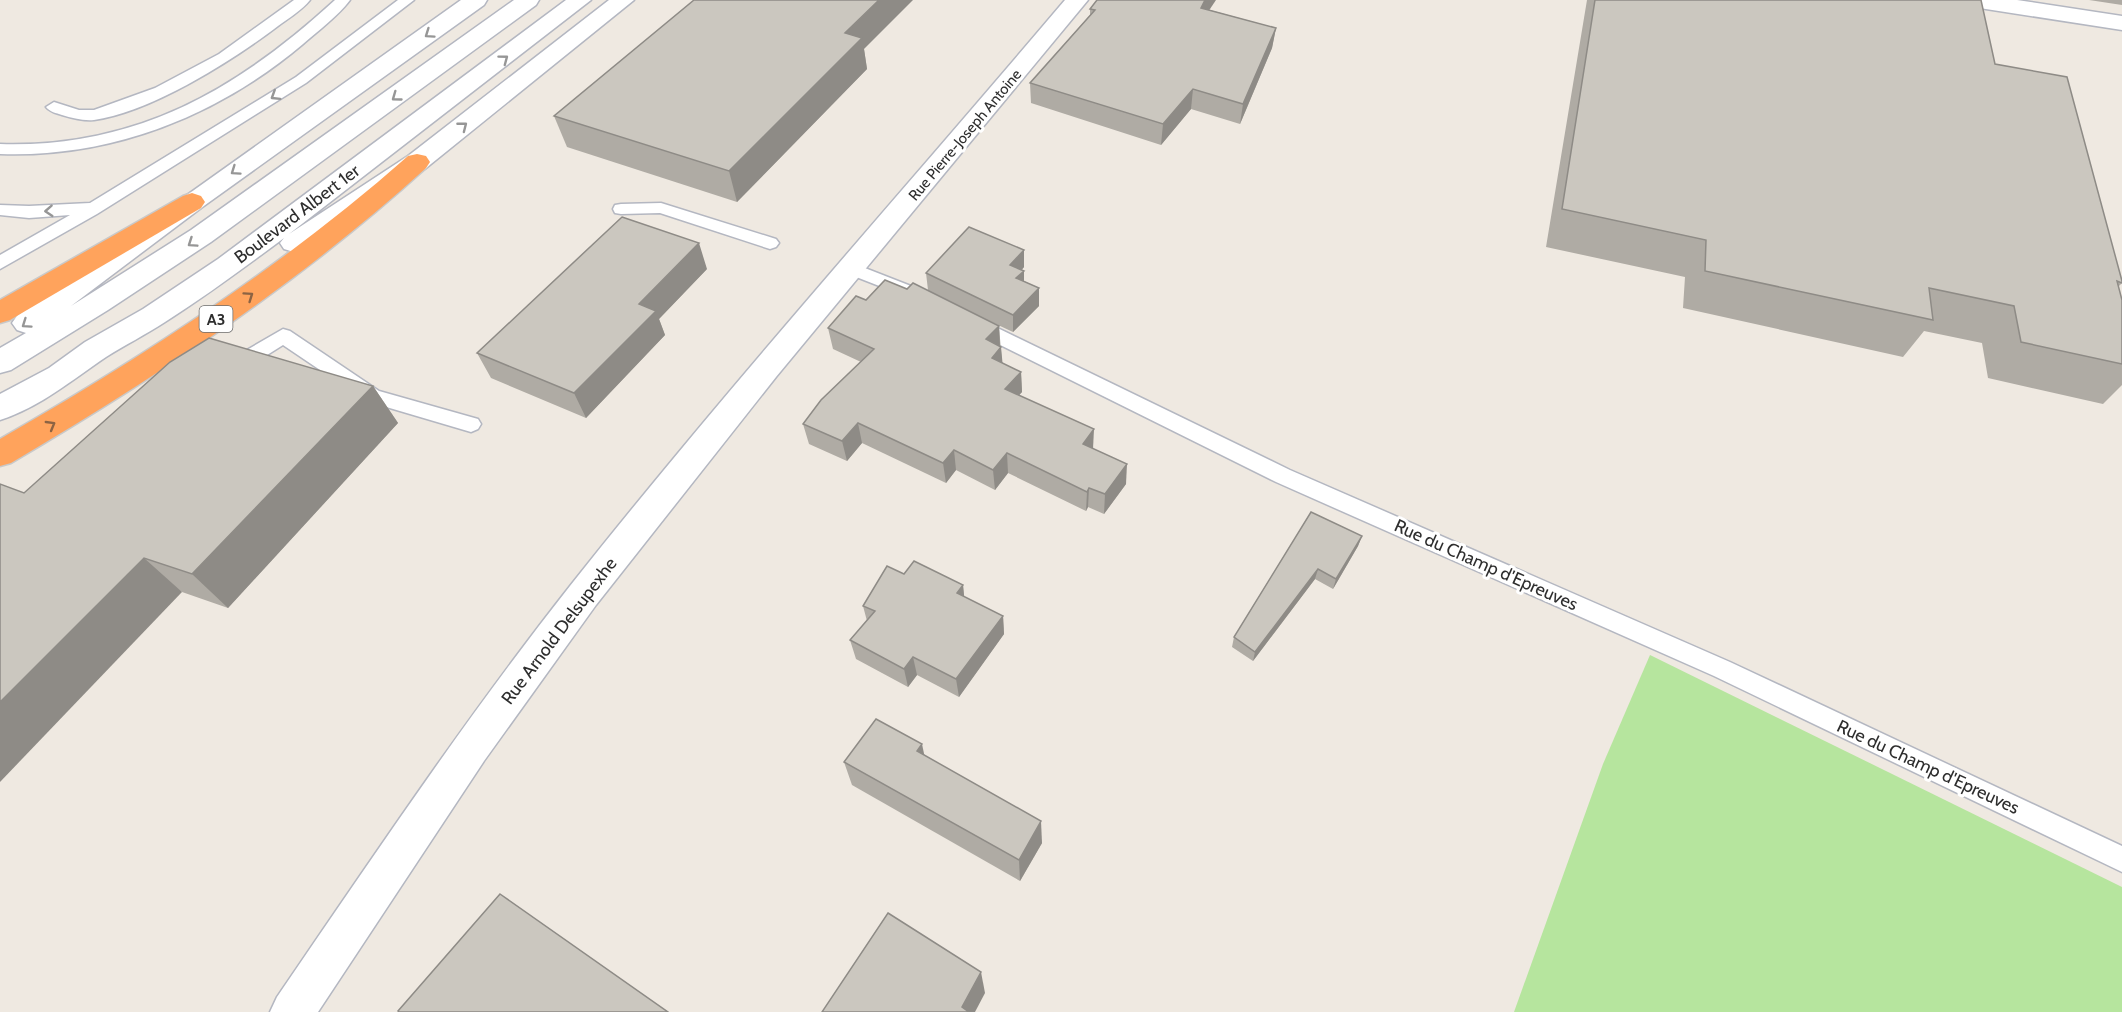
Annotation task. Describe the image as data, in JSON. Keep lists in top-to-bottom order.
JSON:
{
  "streets": {
    "highway": ["A3"],
    "main road": ["Rue Pierre-Joseph Antoine", "Boulevard Albert 1er", "Rue Arnold Delsupexhe"],
    "lane": ["Rue du Champ d'Epreuves"]
  },
  "crossings": [
    ["Rue Pierre-Joseph Antoine", "Rue Arnold Delsupexhe"]
  ]
}
